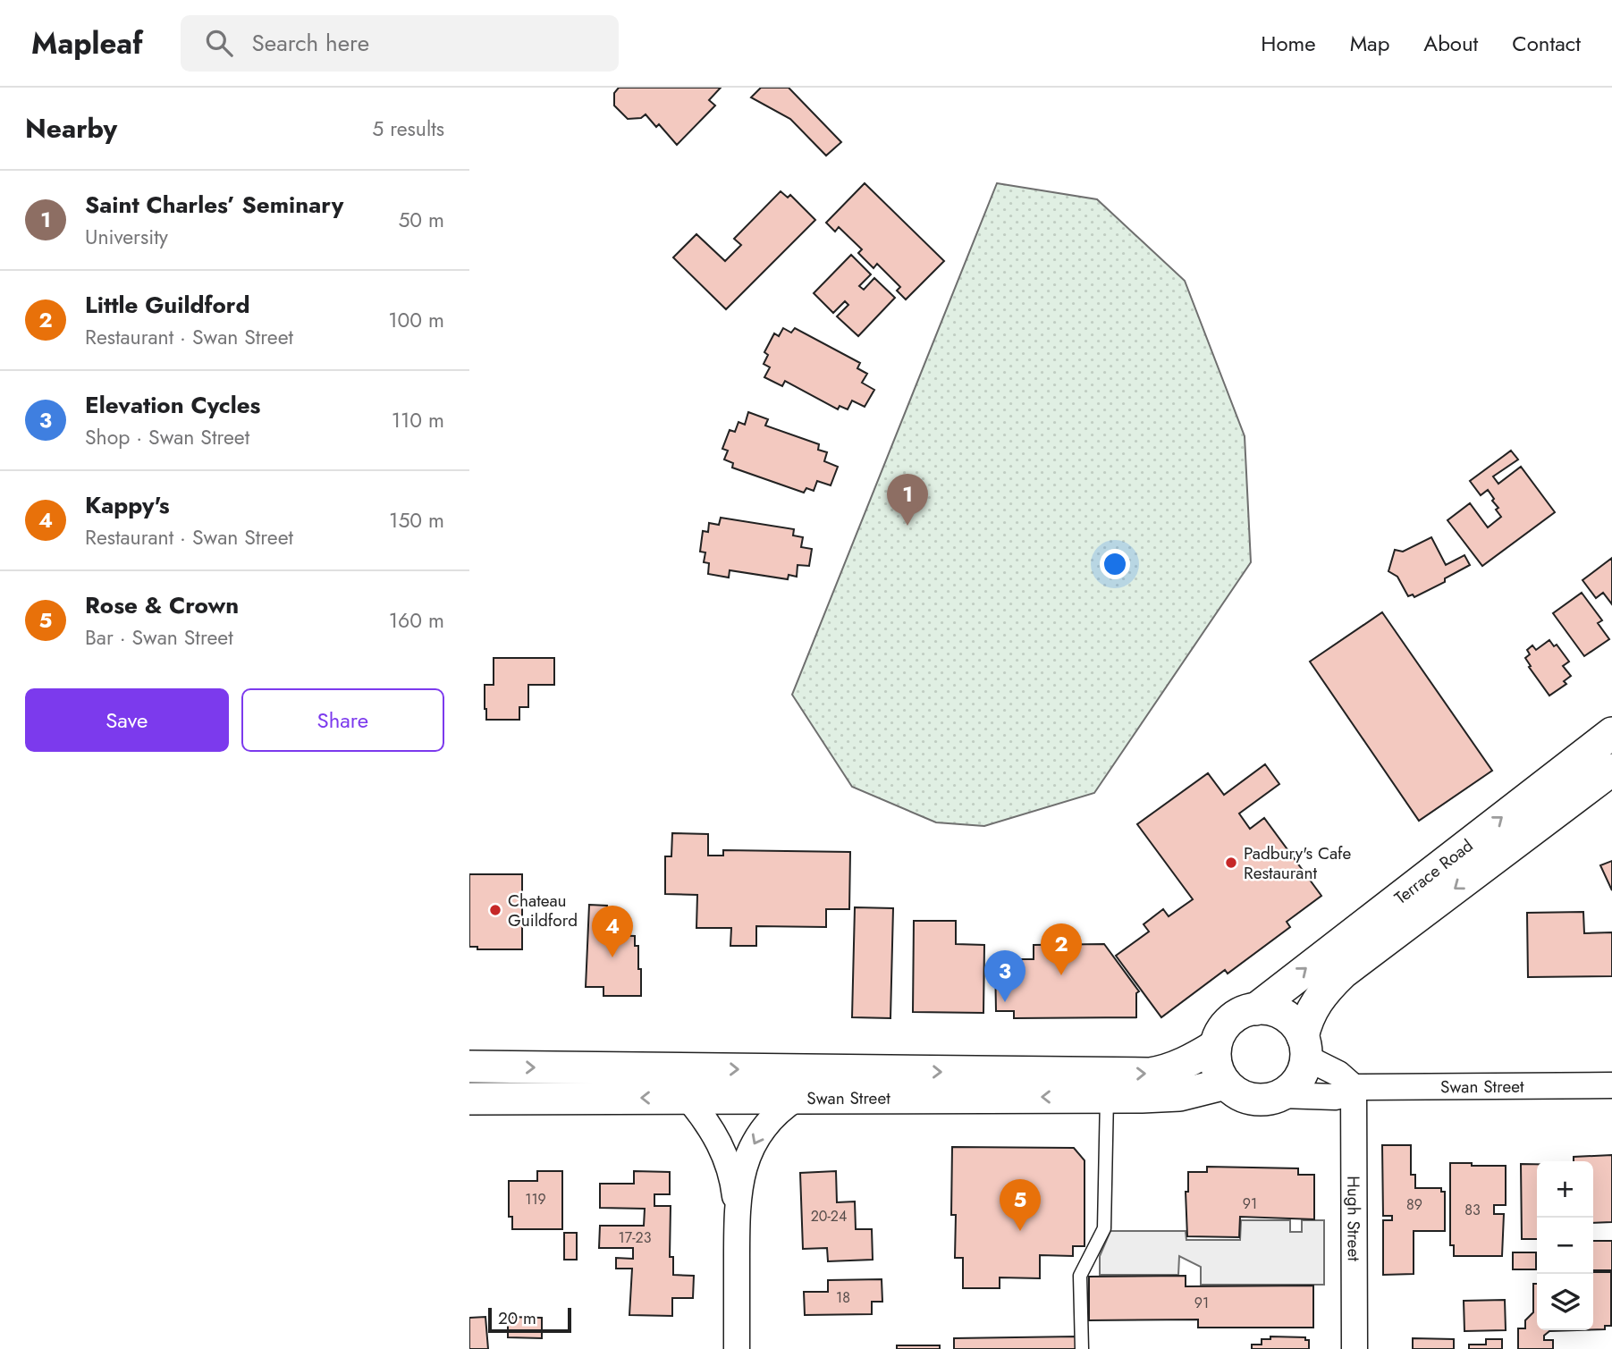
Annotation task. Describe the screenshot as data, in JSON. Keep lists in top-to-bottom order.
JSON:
{
  "streets": {
    "street": ["Terrace Road", "Swan Street", "Hugh Street"]
  },
  "crossings": [
    ["Terrace Road", "Swan Street"],
    ["Swan Street", "Hugh Street"]
  ],
  "places": ["Padbury's Cafe Restaurant", "Chateau Guildford"],
  "house_numbers": [
    "119",
    "91",
    "89",
    "83",
    "20-24",
    "17-23",
    "18",
    "91"
  ],
  "scale_bar": "20 m",
  "page": {
    "header": "Mapleaf",
    "search": "Search here",
    "nav": [
      "Home",
      "Map",
      "About",
      "Contact"
    ],
    "heading": ["Nearby", "5 results"],
    "list": [
      {
        "mark": "1",
        "name": "Saint Charles’ Seminary",
        "note": "University",
        "value": "50 m"
      },
      {
        "mark": "2",
        "name": "Little Guildford",
        "note": "Restaurant · Swan Street",
        "value": "100 m"
      },
      {
        "mark": "3",
        "name": "Elevation Cycles",
        "note": "Shop · Swan Street",
        "value": "110 m"
      },
      {
        "mark": "4",
        "name": "Kappy's",
        "note": "Restaurant · Swan Street",
        "value": "150 m"
      },
      {
        "mark": "5",
        "name": "Rose & Crown",
        "note": "Bar · Swan Street",
        "value": "160 m"
      }
    ],
    "pins": [
      "1",
      "4",
      "2",
      "3",
      "5"
    ],
    "buttons": ["Save", "Share"],
    "map_buttons": ["+", "−"],
    "scale": "20 m"
  }
}
